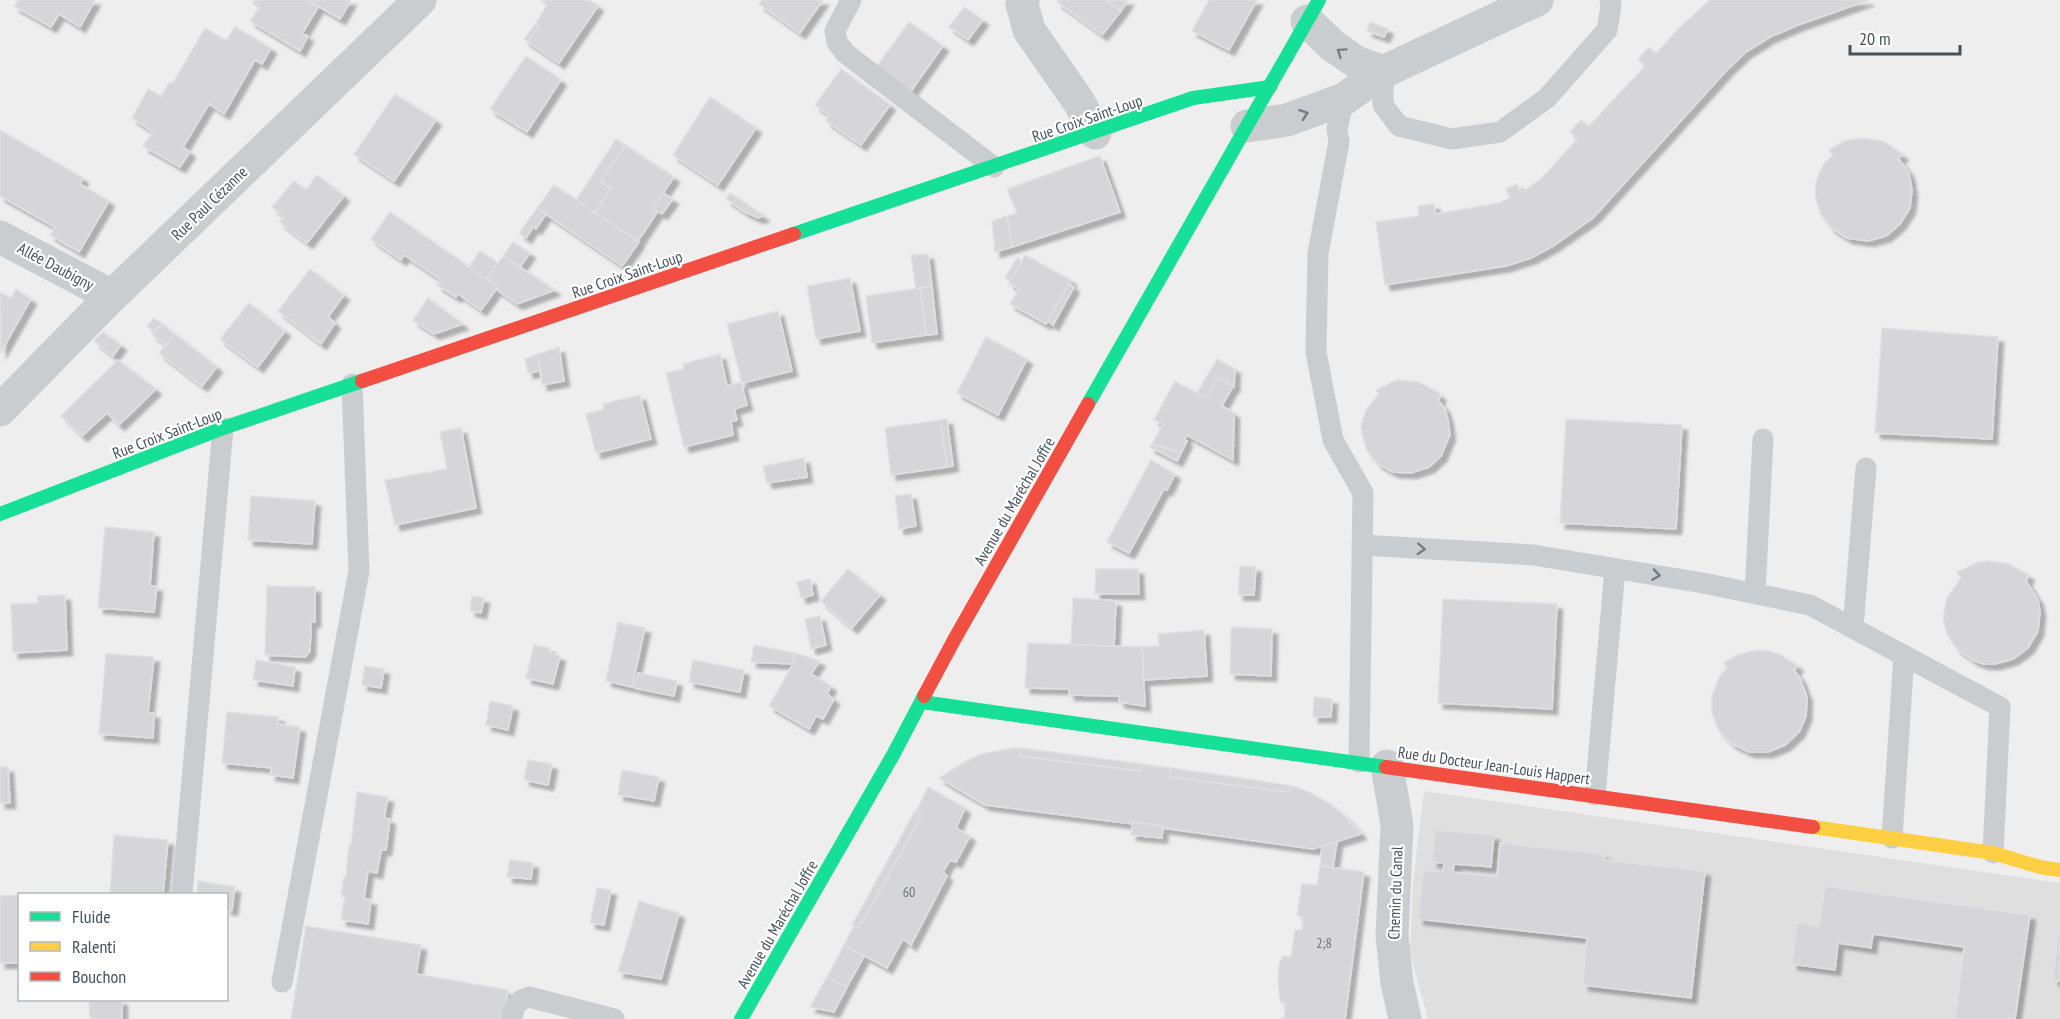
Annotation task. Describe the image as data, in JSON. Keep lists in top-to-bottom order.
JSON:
{
  "streets": {
    "street": [
      "Rue Croix Saint-Loup",
      "Rue Paul Cézanne",
      "Allée Daubigny",
      "Avenue du Maréchal Joffre",
      "Rue du Docteur Jean-Louis Happert",
      "Chemin du Canal"
    ]
  },
  "crossings": [
    ["Rue Croix Saint-Loup", "Avenue du Maréchal Joffre"],
    ["Rue Paul Cézanne", "Allée Daubigny"],
    ["Avenue du Maréchal Joffre", "Rue du Docteur Jean-Louis Happert"],
    ["Rue du Docteur Jean-Louis Happert", "Chemin du Canal"]
  ],
  "house_numbers": ["60", "2;8"],
  "legend": ["Fluide", "Ralenti", "Bouchon"],
  "scale_bar": "20 m"
}
